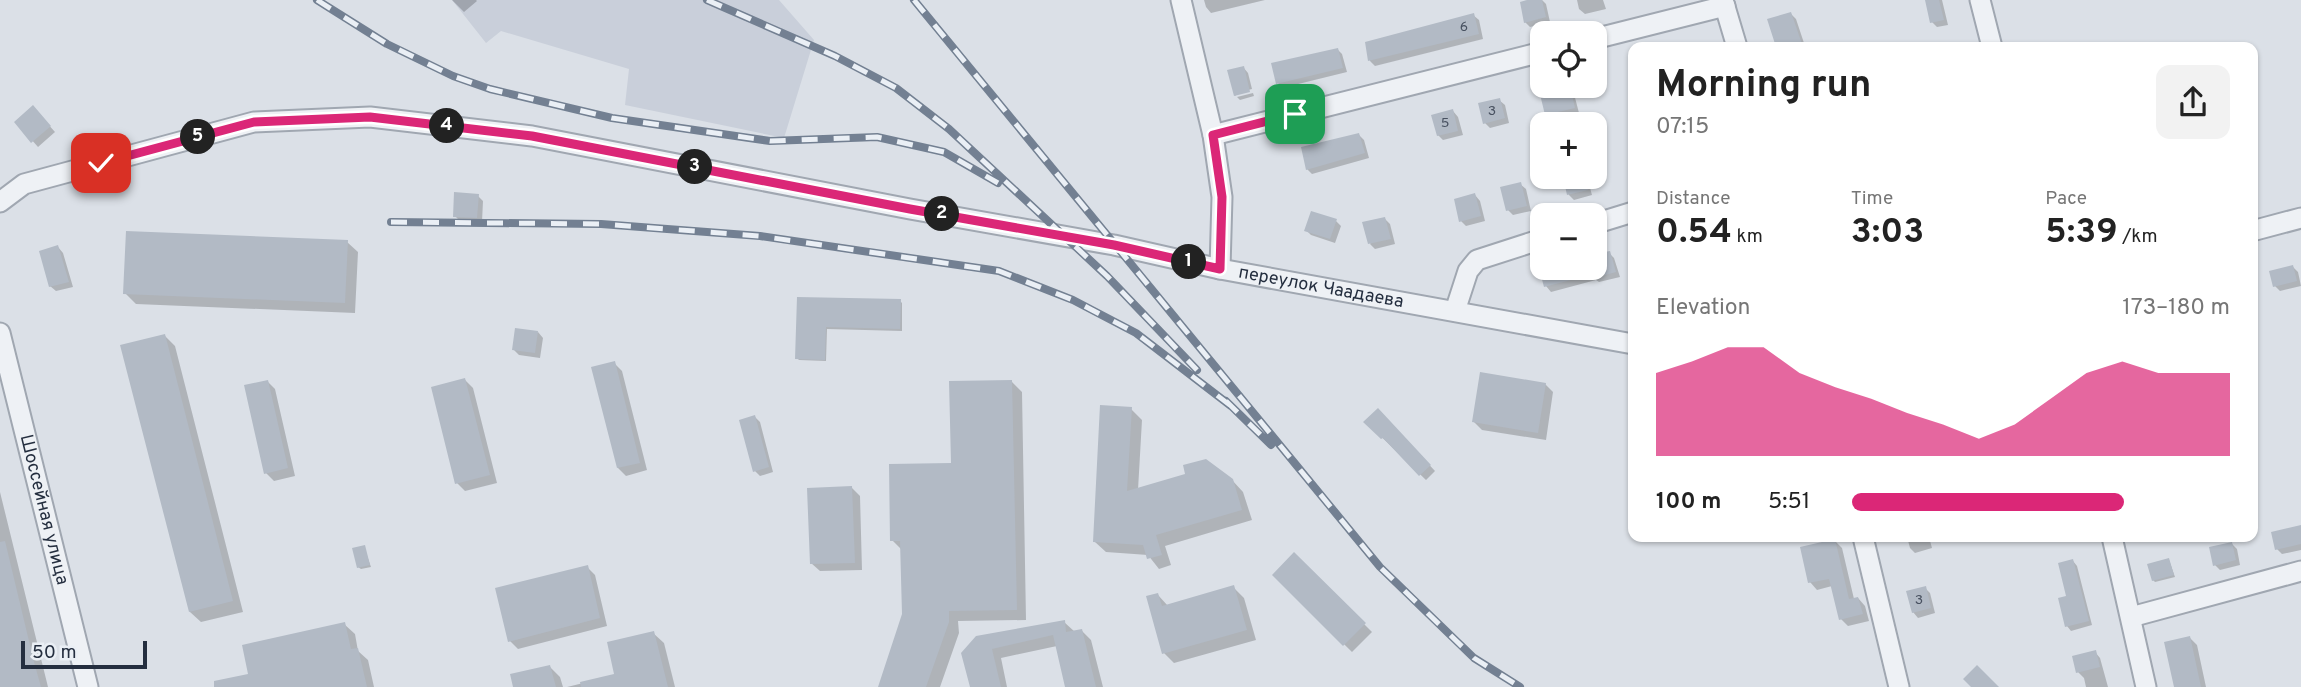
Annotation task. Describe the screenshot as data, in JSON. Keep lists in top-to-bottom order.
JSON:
{
  "streets": {
    "street": ["переулок Чаадаева", "Шоссейная улица"]
  },
  "house_numbers": [
    "6",
    "3",
    "5",
    "3"
  ],
  "scale_bar": "50 m",
  "page": {
    "map_buttons": ["+", "−"],
    "heading": ["Morning run", "07:15"],
    "pins": [
      "4",
      "5",
      "3",
      "2",
      "1"
    ],
    "stats": [
      ["Distance", "0.54 km"],
      ["Time", "3:03"],
      ["Pace", "5:39 /km"]
    ],
    "chart": ["Elevation", "173–180 m"],
    "list": [
      {
        "name": "100 m",
        "note": "5:51"
      }
    ],
    "scale": "50 m"
  }
}
